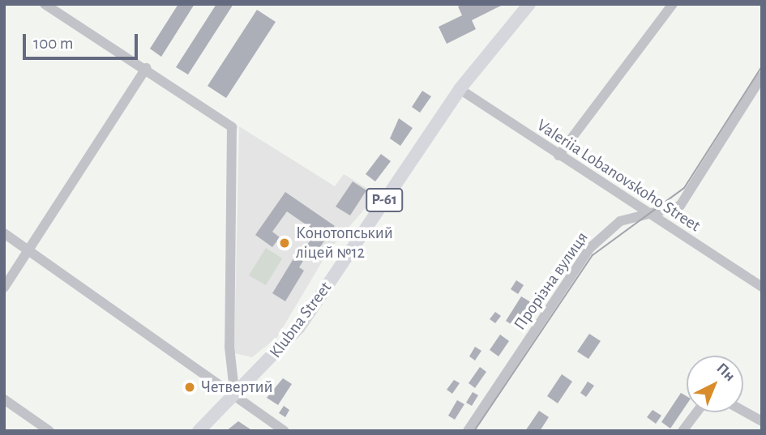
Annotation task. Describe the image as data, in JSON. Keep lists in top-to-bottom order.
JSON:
{
  "streets": {
    "main road": ["Р-61", "Klubna Street"],
    "street": ["Valeriia Lobanovskoho Street", "Прорізна вулиця"]
  },
  "crossings": [
    ["Valeriia Lobanovskoho Street", "Прорізна вулиця"],
    ["Valeriia Lobanovskoho Street", "Klubna Street"]
  ],
  "places": ["Конотопський ліцей №12", "Четвертий"],
  "scale_bar": "100 m",
  "north": "top right"
}
